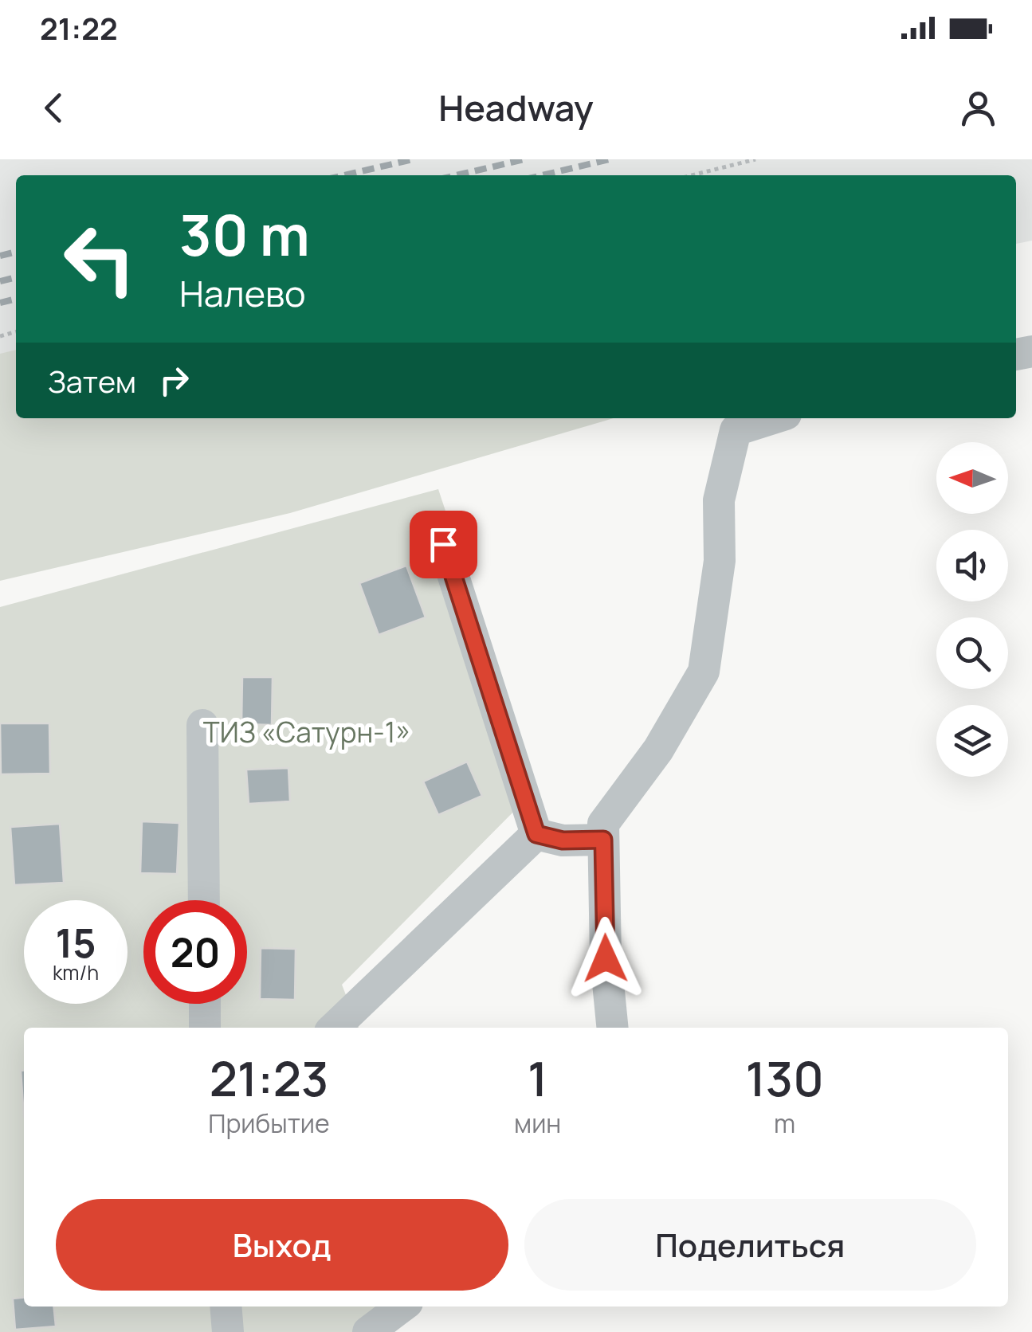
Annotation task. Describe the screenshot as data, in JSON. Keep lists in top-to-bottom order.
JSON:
{
  "parks": ["ТИЗ «Сатурн-1»"],
  "north": "left",
  "page": {
    "status": "21:22",
    "header": "Headway",
    "turn": ["30 m", "Налево"],
    "then": "Затем",
    "speed": "15 km/h",
    "limit": "20",
    "eta": [
      "21:23",
      "Прибытие",
      "1",
      "мин",
      "130",
      "m"
    ],
    "buttons": ["Выход", "Поделиться"]
  }
}
